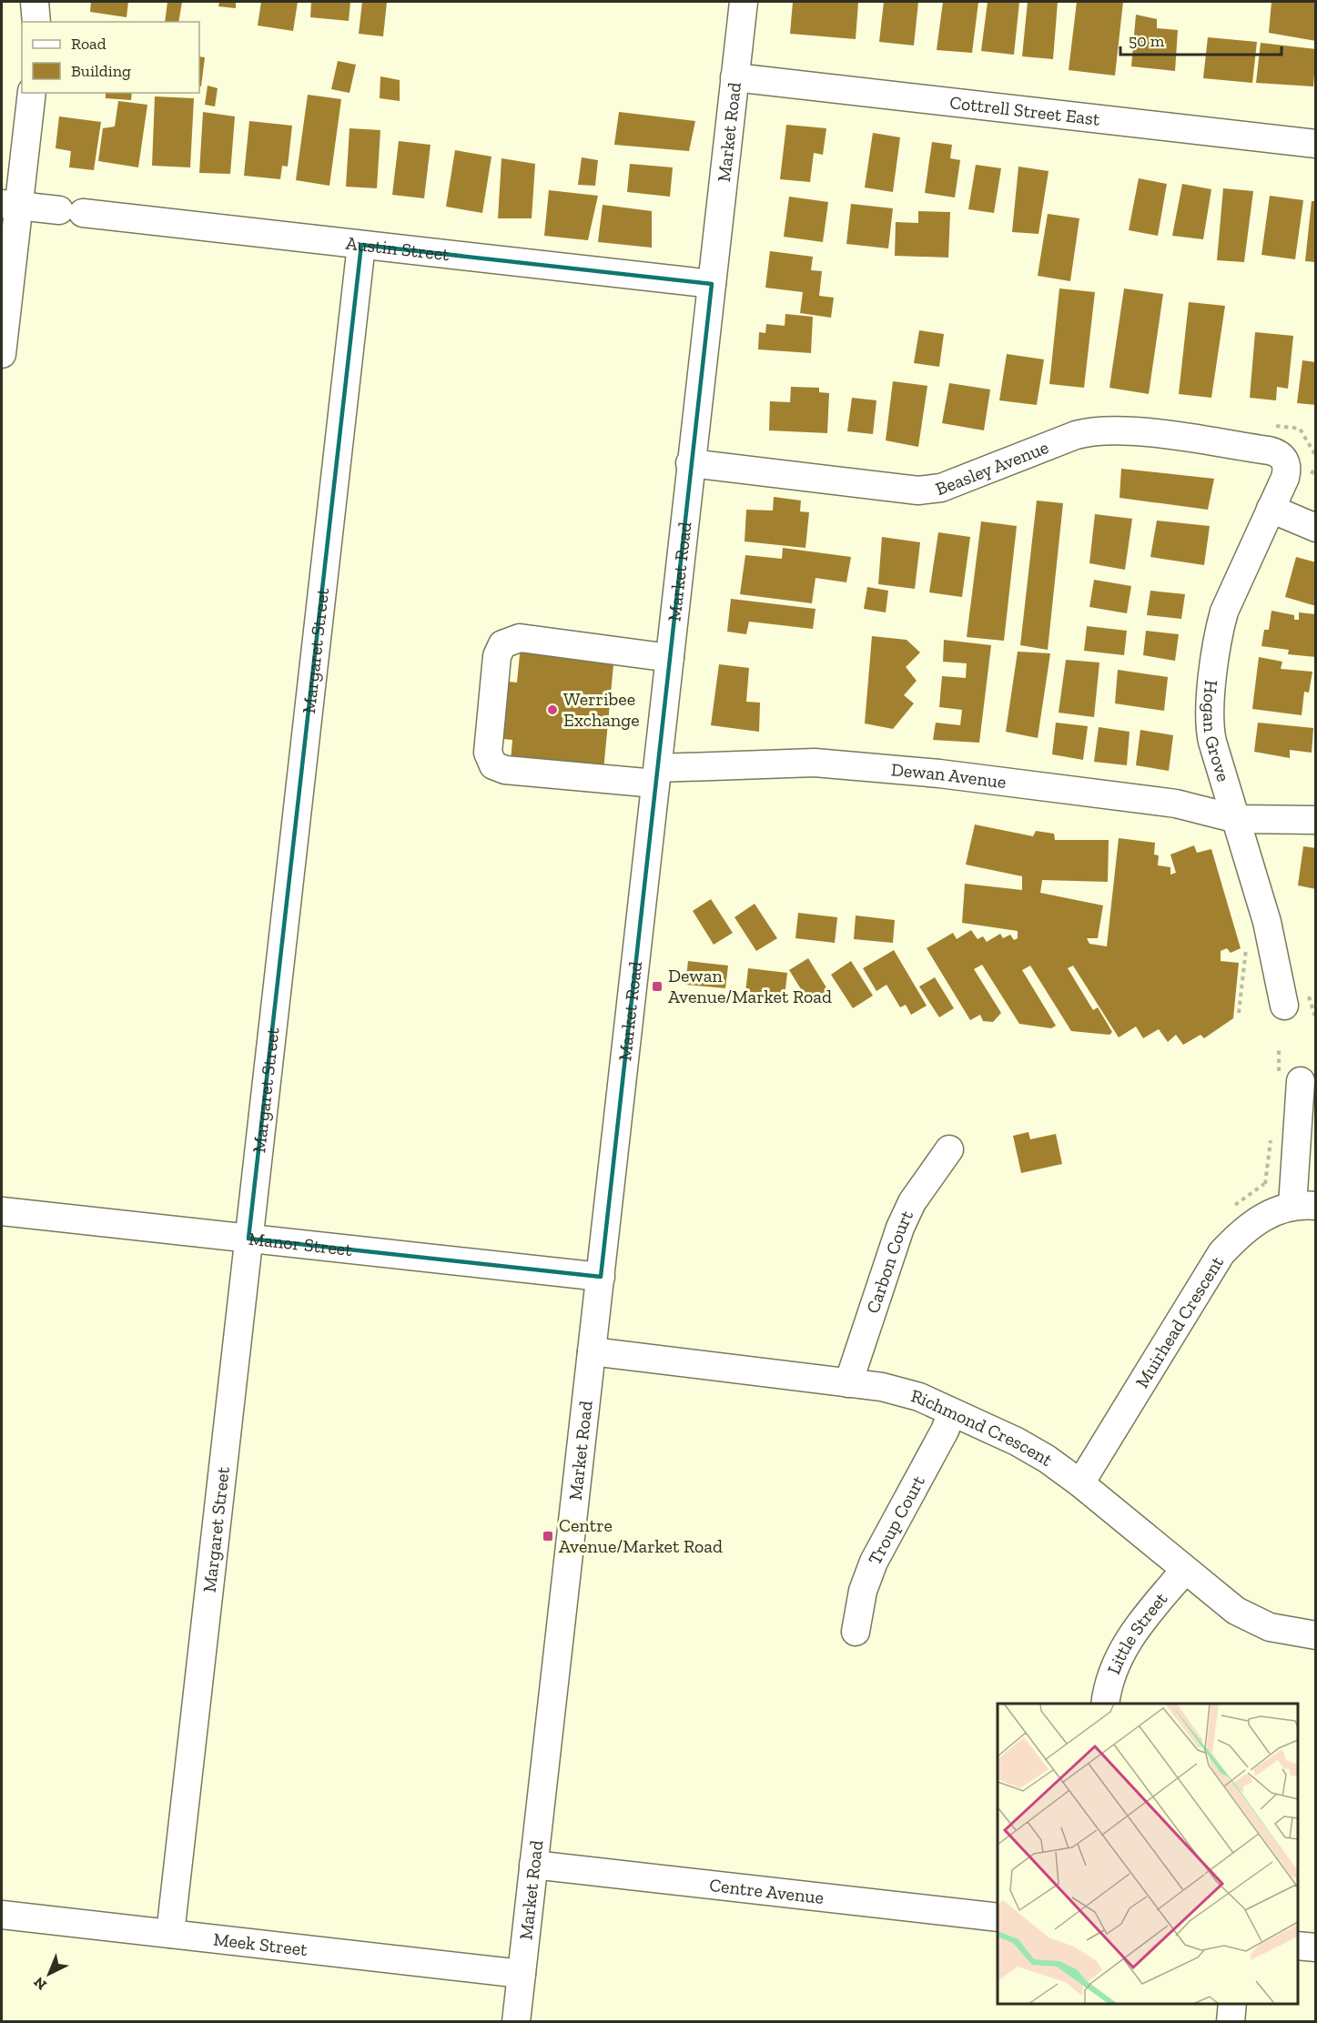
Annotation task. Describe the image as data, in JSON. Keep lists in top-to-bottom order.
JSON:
{
  "streets": {
    "street": [
      "Cottrell Street East",
      "Market Road",
      "Austin Street",
      "Beasley Avenue",
      "Margaret Street",
      "Hogan Grove",
      "Dewan Avenue",
      "Manor Street",
      "Carbon Court",
      "Muirhead Crescent",
      "Richmond Crescent",
      "Troup Court",
      "Little Street",
      "Centre Avenue",
      "Meek Street"
    ]
  },
  "crossings": [
    ["Cottrell Street East", "Market Road"],
    ["Market Road", "Austin Street"],
    ["Market Road", "Beasley Avenue"],
    ["Market Road", "Dewan Avenue"],
    ["Market Road", "Manor Street"],
    ["Market Road", "Richmond Crescent"],
    ["Market Road", "Centre Avenue"],
    ["Market Road", "Meek Street"],
    ["Austin Street", "Margaret Street"],
    ["Beasley Avenue", "Hogan Grove"],
    ["Margaret Street", "Manor Street"],
    ["Margaret Street", "Meek Street"],
    ["Hogan Grove", "Dewan Avenue"],
    ["Carbon Court", "Richmond Crescent"],
    ["Muirhead Crescent", "Richmond Crescent"],
    ["Richmond Crescent", "Troup Court"],
    ["Richmond Crescent", "Little Street"]
  ],
  "places": {
    "other": ["Werribee Exchange"],
    "transit": ["Dewan Avenue/Market Road", "Centre Avenue/Market Road"]
  },
  "legend": ["Road", "Building"],
  "scale_bar": "50 m",
  "north": "bottom left"
}
